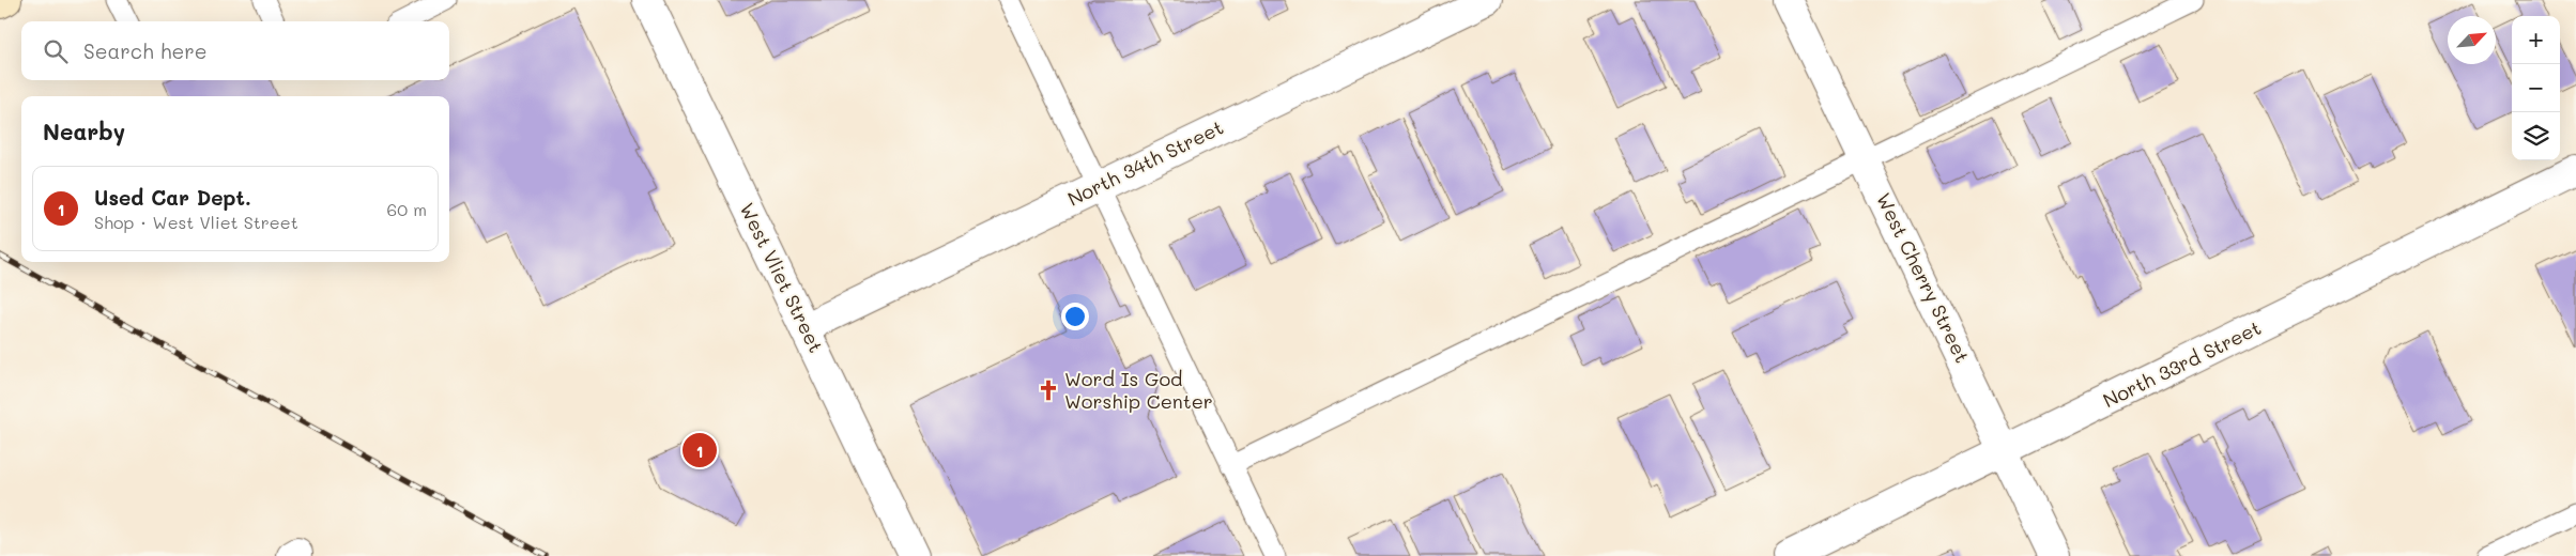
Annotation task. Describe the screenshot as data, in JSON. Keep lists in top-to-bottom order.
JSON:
{
  "streets": {
    "street": [
      "North 34th Street",
      "West Vliet Street",
      "West Cherry Street",
      "North 33rd Street"
    ]
  },
  "crossings": [
    ["North 34th Street", "West Vliet Street"],
    ["West Cherry Street", "North 33rd Street"]
  ],
  "places": {
    "church": ["Word Is God Worship Center"]
  },
  "north": "top right",
  "page": {
    "map_buttons": ["+", "−"],
    "search": "Search here",
    "heading": "Nearby",
    "list": [
      {
        "mark": "1",
        "name": "Used Car Dept.",
        "note": "Shop · West Vliet Street",
        "value": "60 m"
      }
    ],
    "pins": "1"
  }
}
